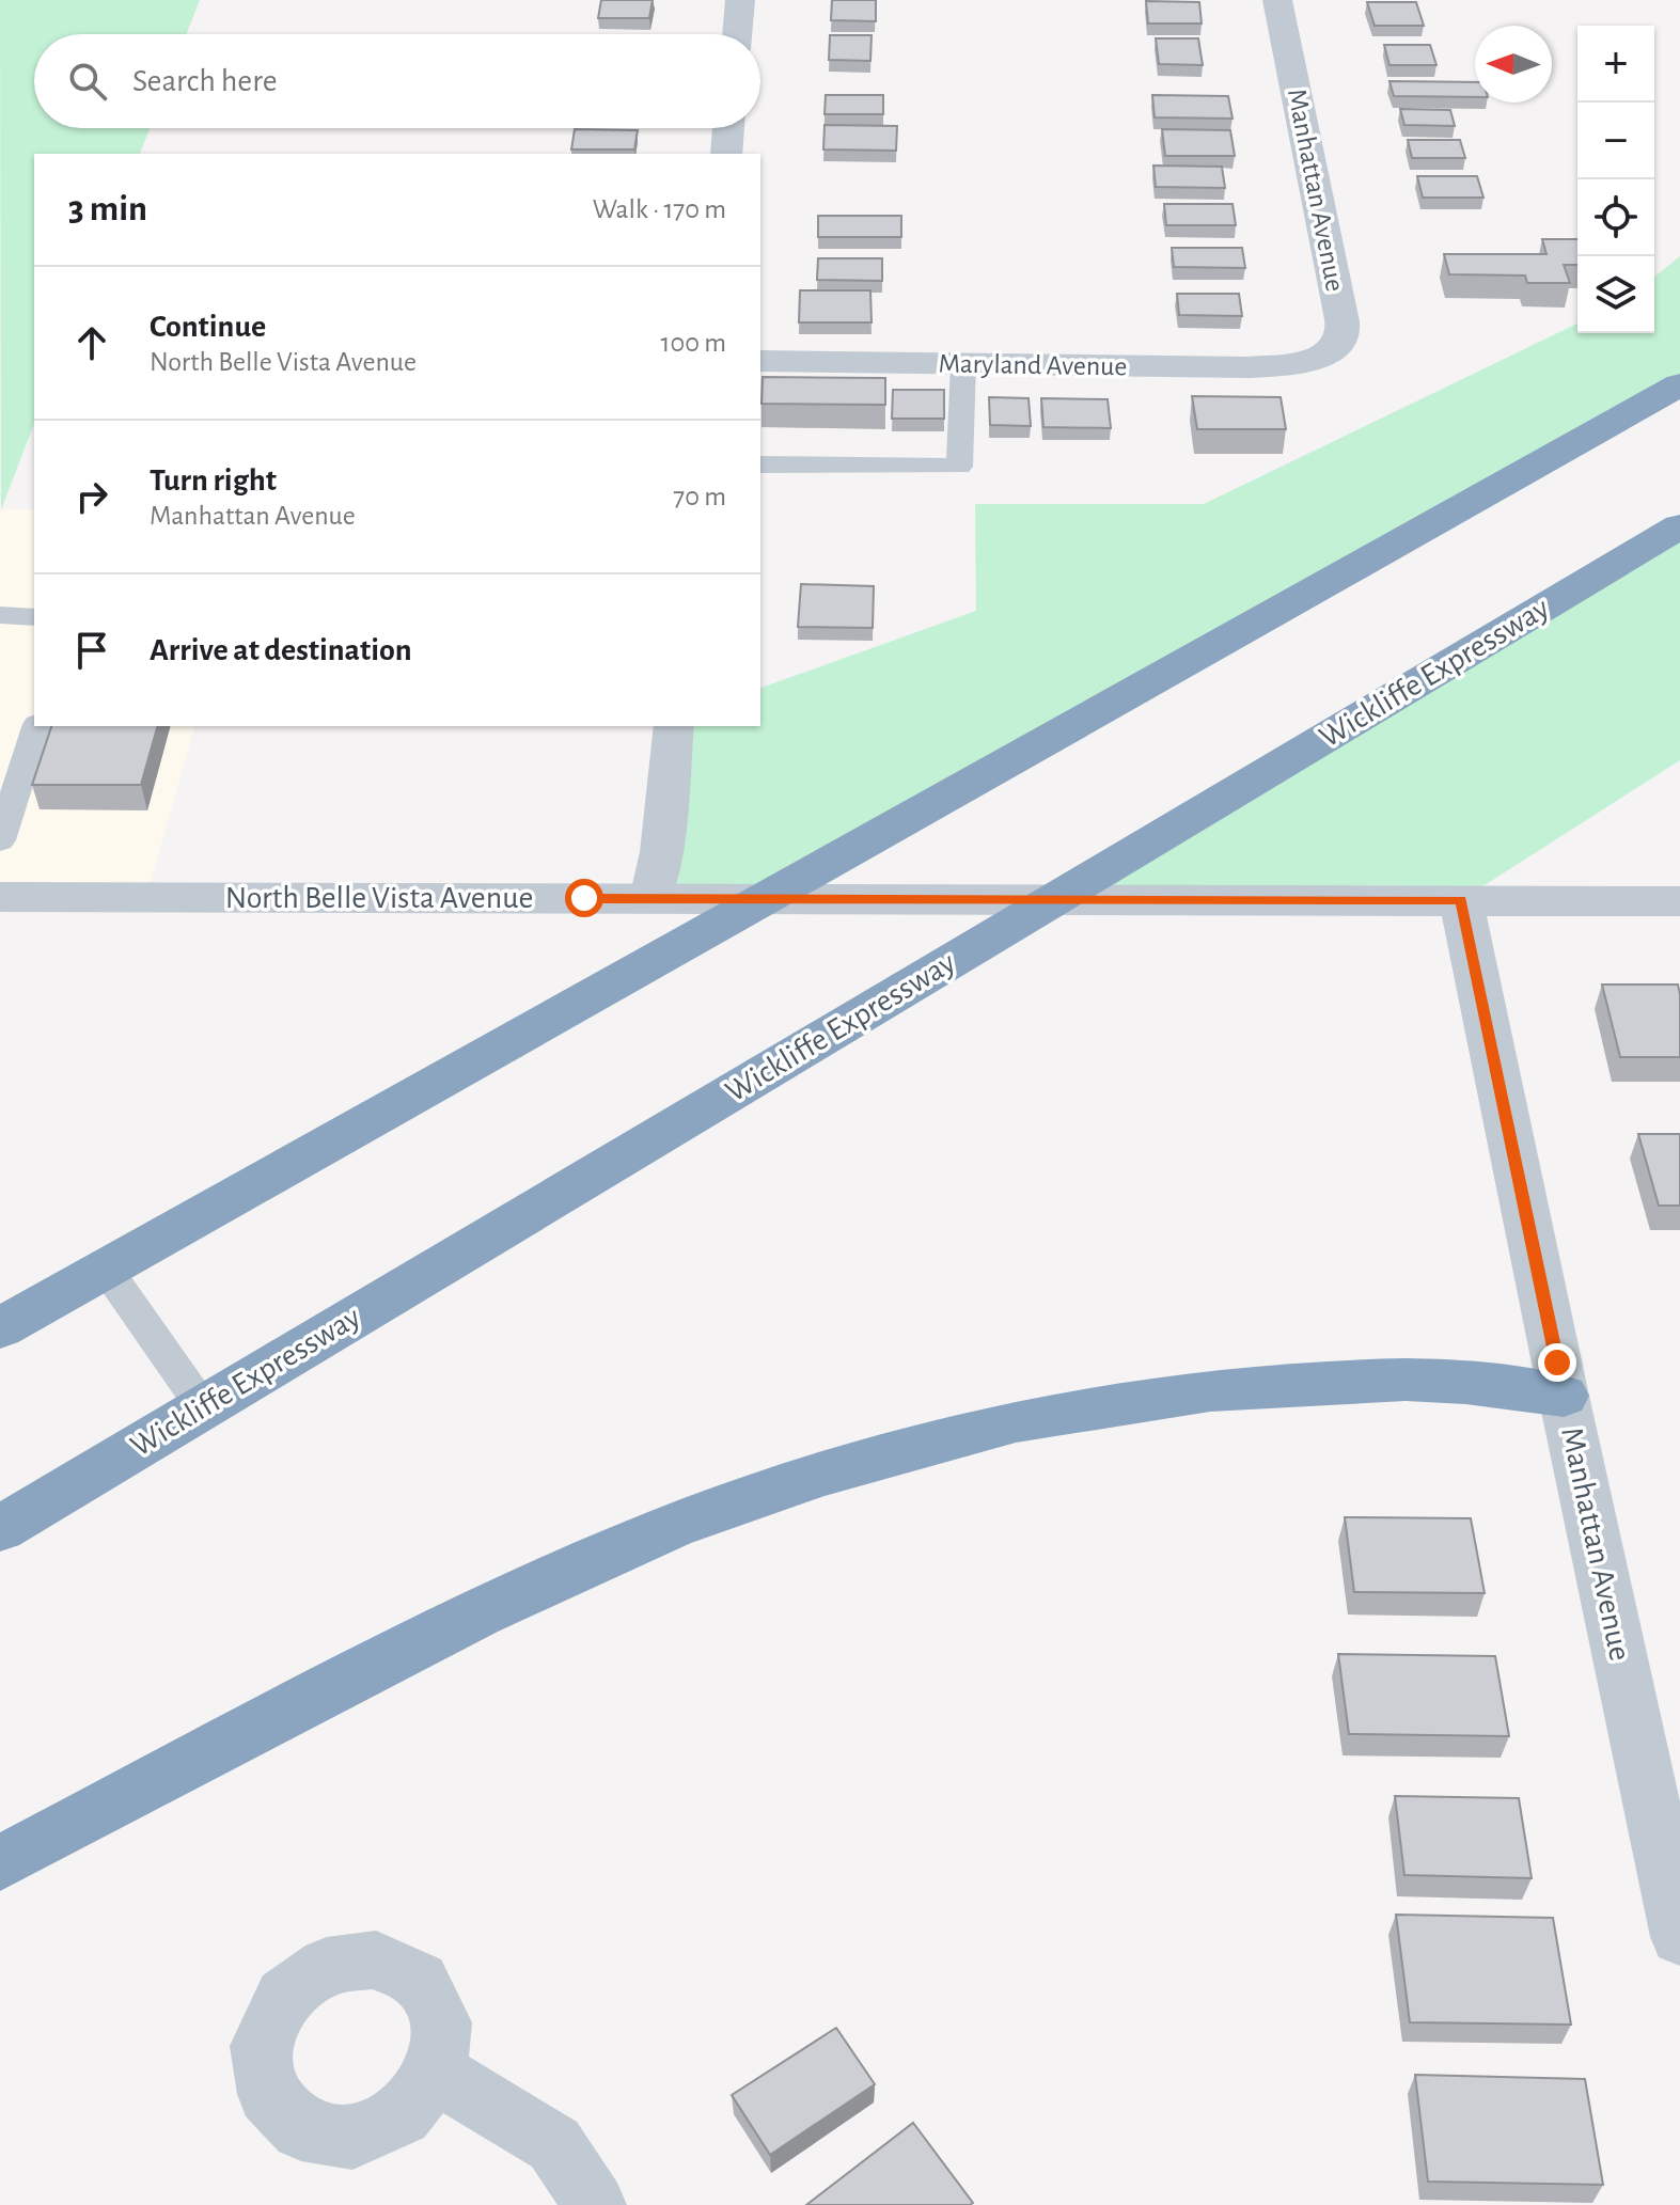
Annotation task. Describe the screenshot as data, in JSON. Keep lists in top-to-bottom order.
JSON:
{
  "streets": {
    "highway": ["Wickliffe Expressway"],
    "street": ["Manhattan Avenue", "Maryland Avenue", "North Belle Vista Avenue"]
  },
  "crossings": [
    ["Manhattan Avenue", "Maryland Avenue"],
    ["Manhattan Avenue", "North Belle Vista Avenue"]
  ],
  "north": "left",
  "page": {
    "map_buttons": ["+", "−"],
    "search": "Search here",
    "heading": ["3 min", "Walk · 170 m"],
    "list": [
      ["Continue", "North Belle Vista Avenue", "100 m"],
      ["Turn right", "Manhattan Avenue", "70 m"],
      "Arrive at destination"
    ]
  }
}
